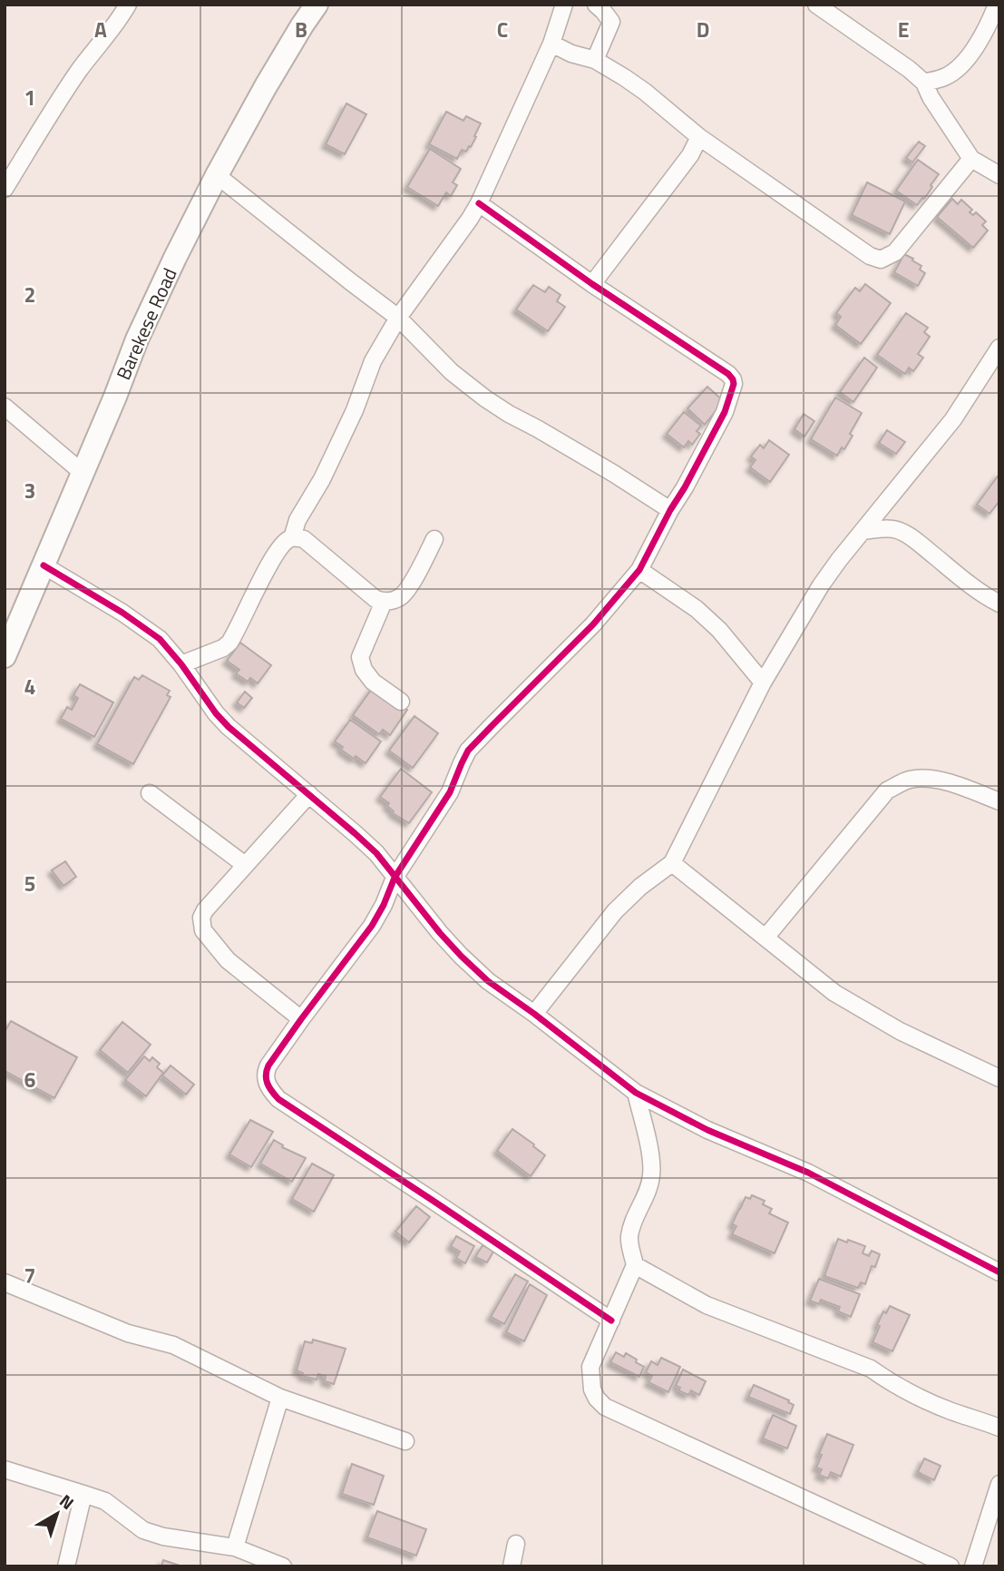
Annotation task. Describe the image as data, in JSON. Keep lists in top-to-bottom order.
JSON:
{
  "streets": {
    "main road": ["Barekese Road"]
  },
  "north": "top right",
  "grid": {
    "columns": [
      "A",
      "B",
      "C",
      "D",
      "E"
    ],
    "rows": [
      "1",
      "2",
      "3",
      "4",
      "5",
      "6",
      "7"
    ]
  }
}
